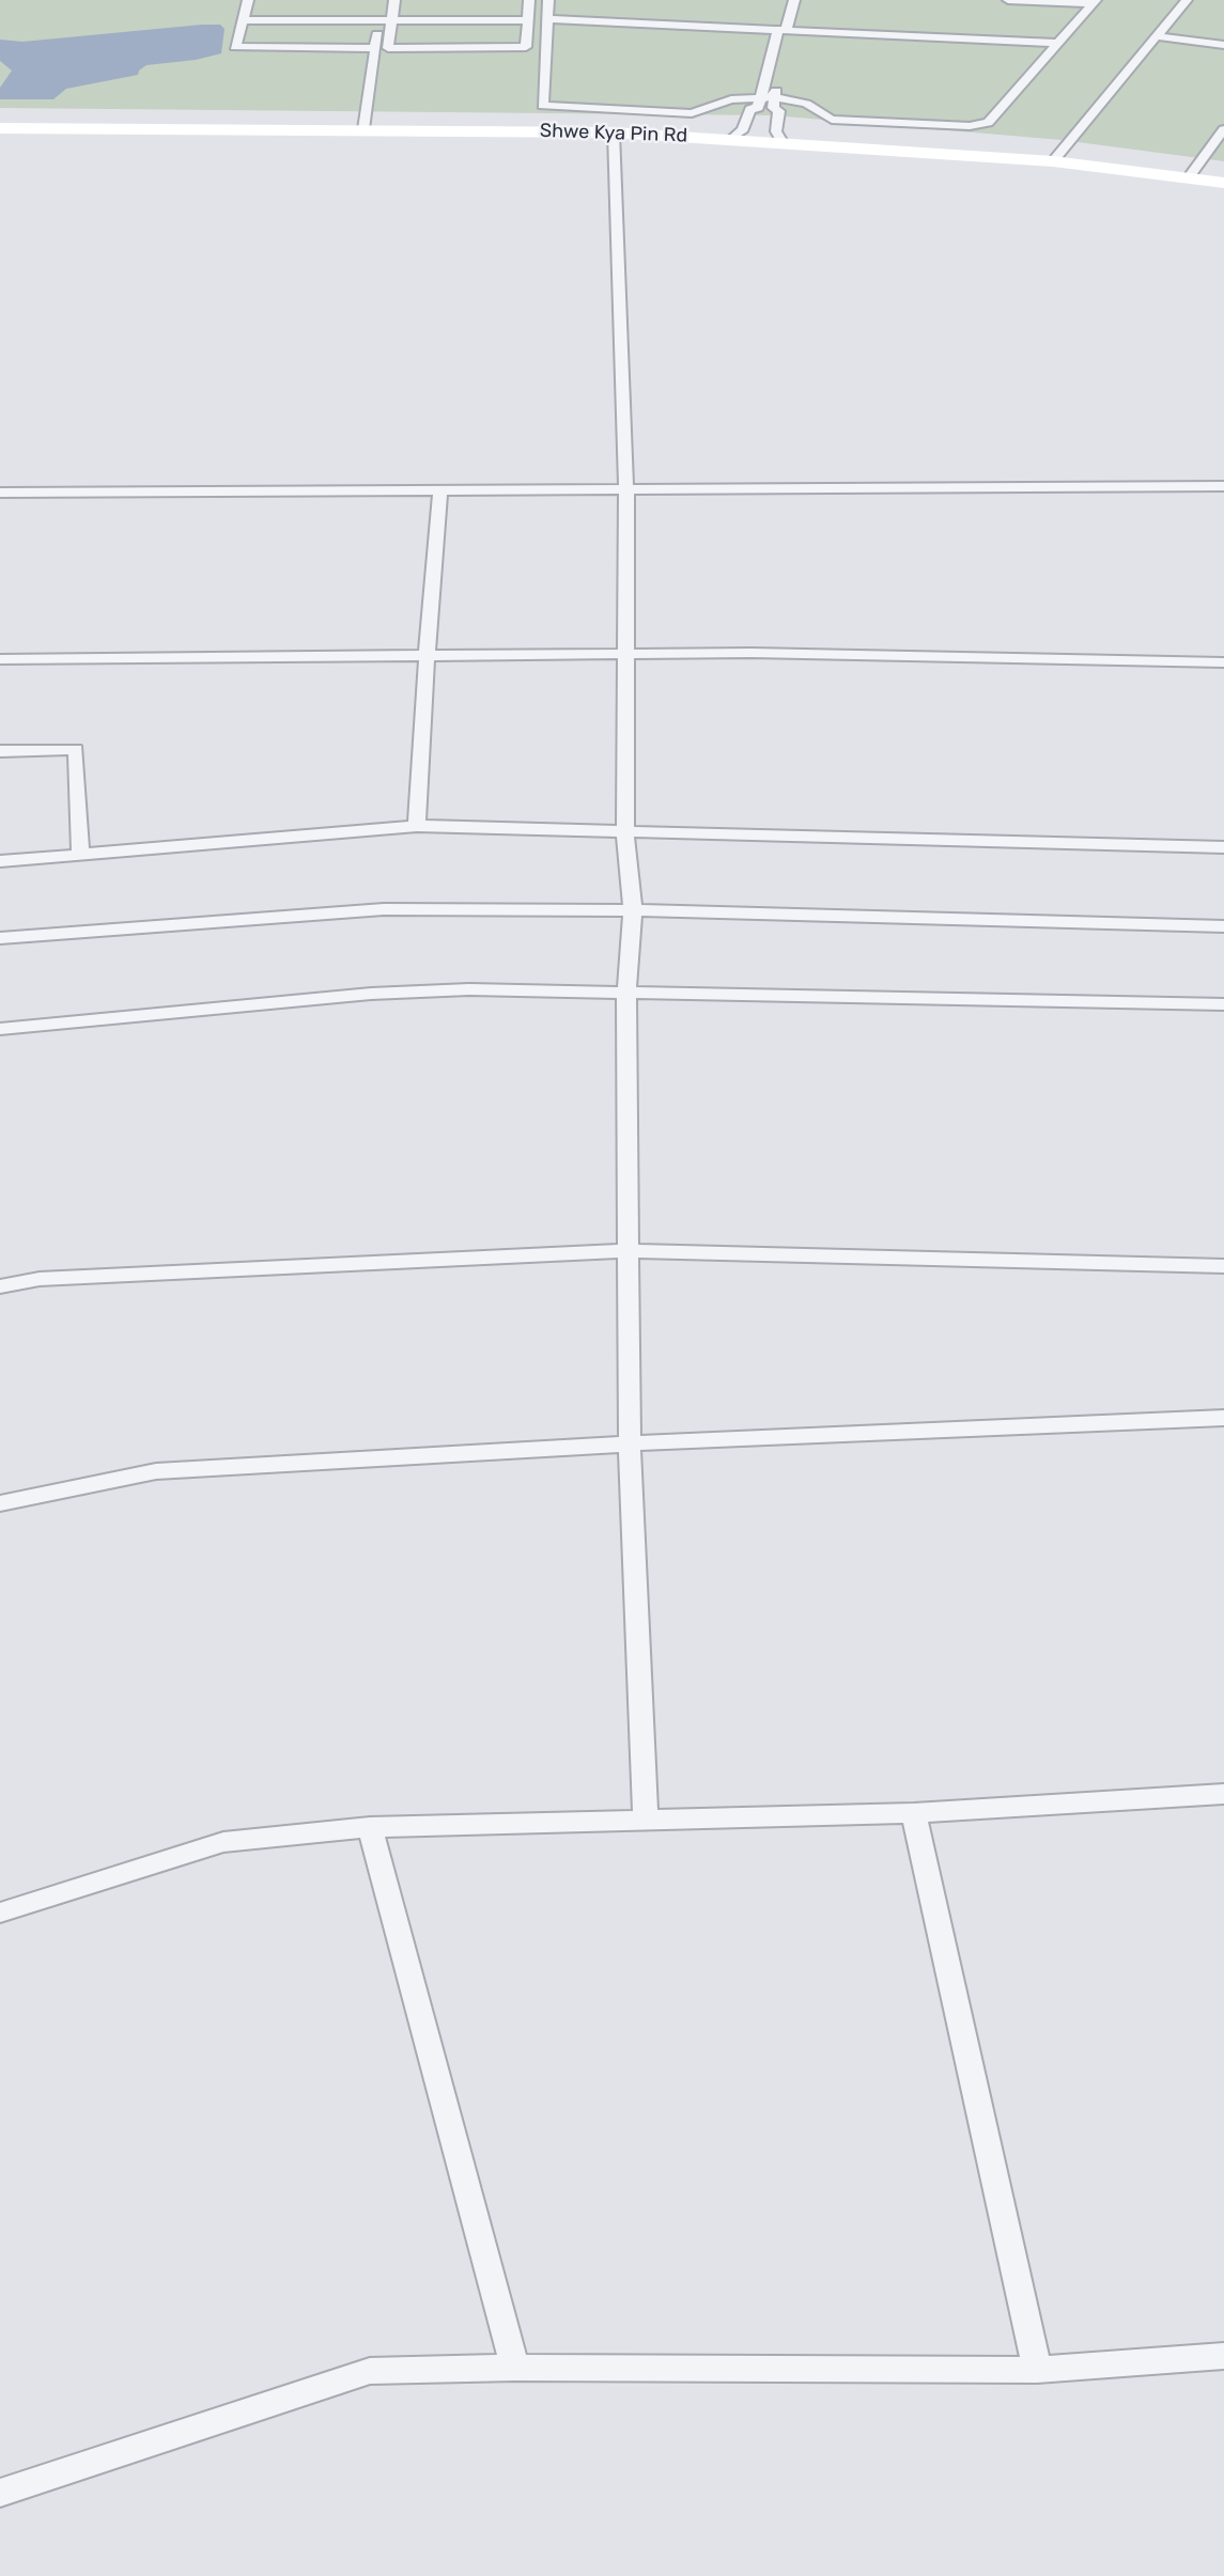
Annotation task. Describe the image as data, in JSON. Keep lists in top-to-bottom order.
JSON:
{
  "streets": {
    "street": ["Shwe Kya Pin Rd"]
  }
}
